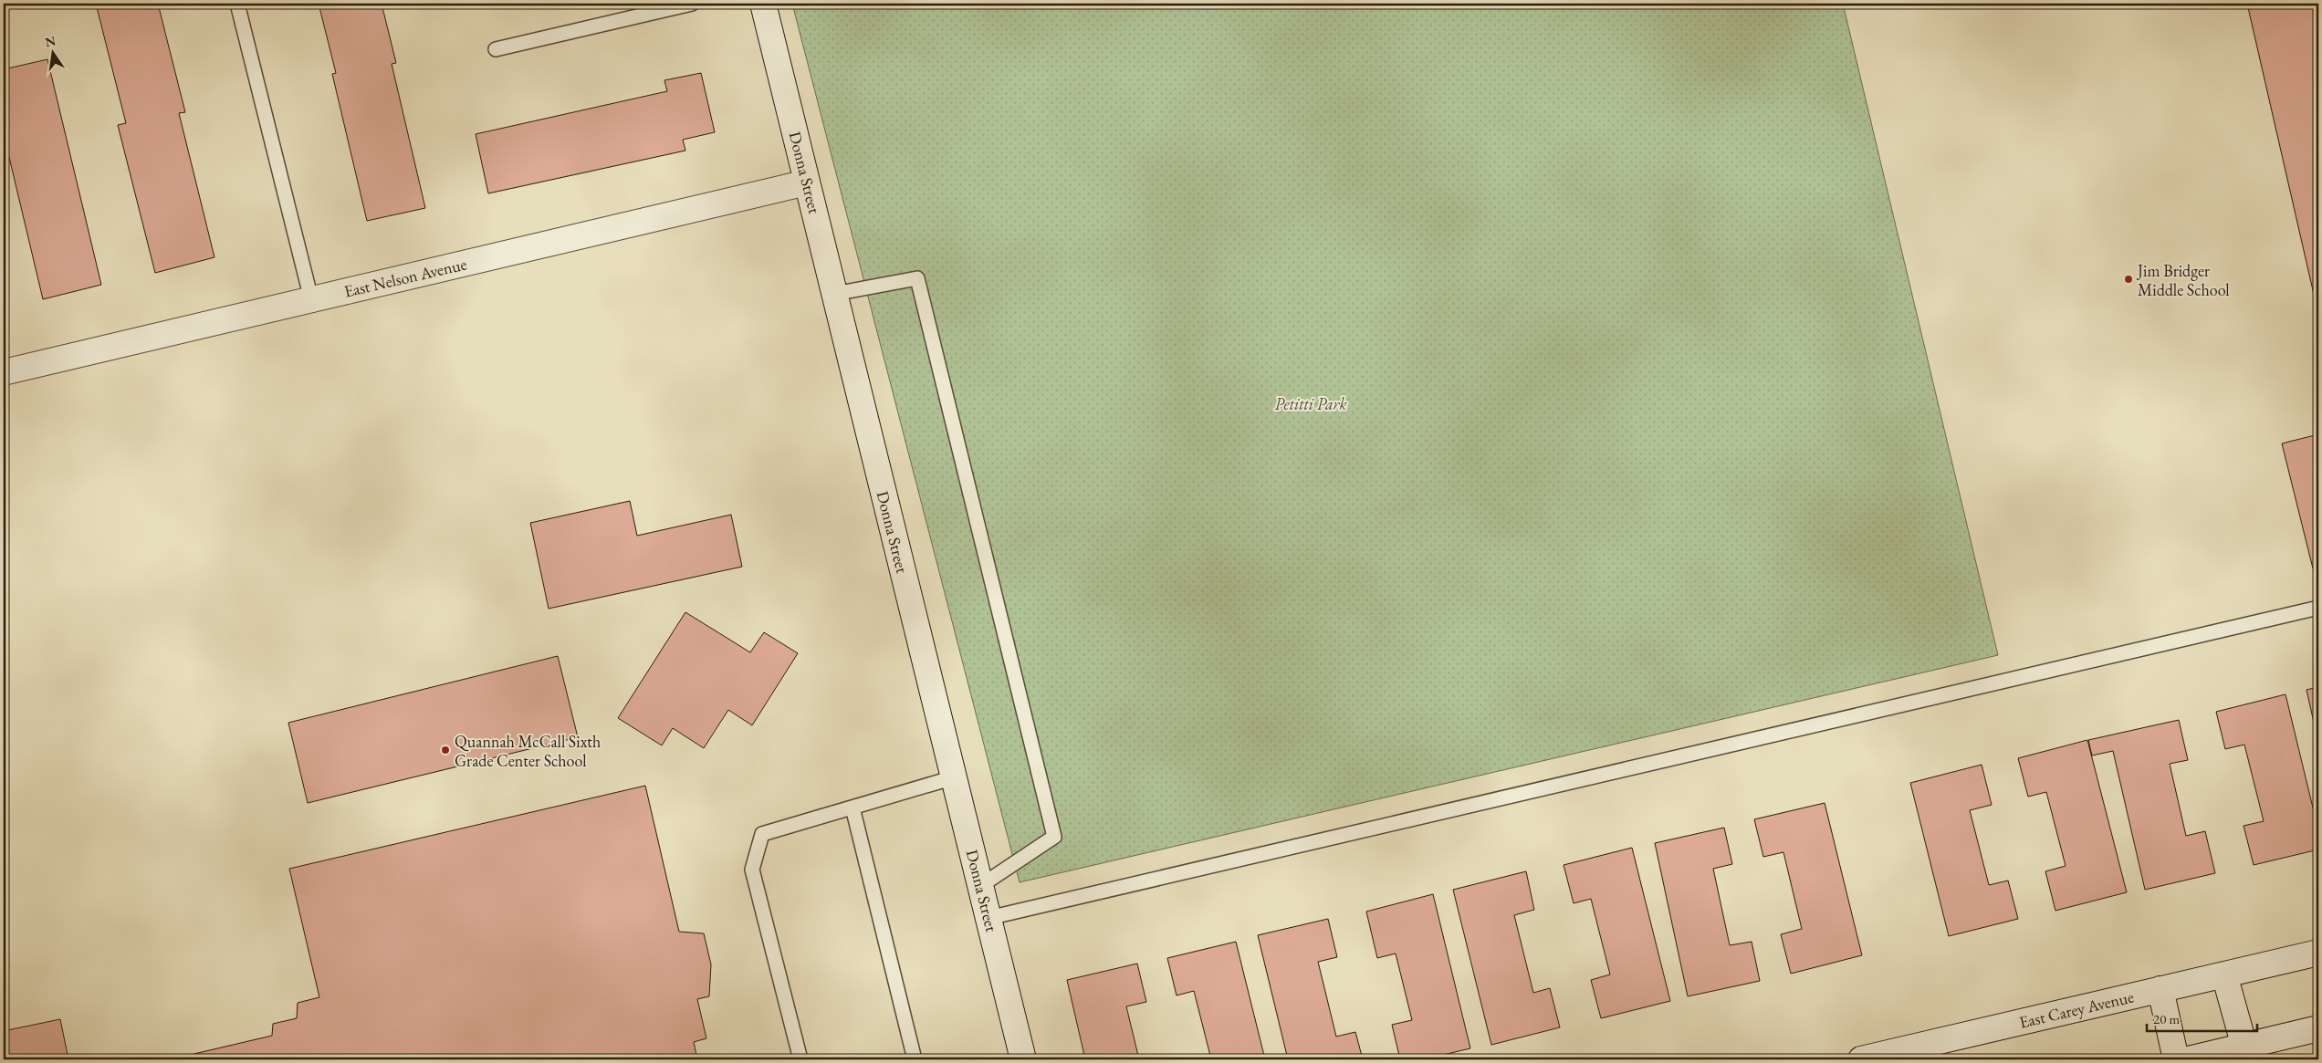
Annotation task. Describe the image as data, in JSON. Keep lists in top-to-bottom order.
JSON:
{
  "streets": {
    "street": ["Donna Street", "East Nelson Avenue", "East Carey Avenue"]
  },
  "crossings": [
    ["Donna Street", "East Nelson Avenue"]
  ],
  "parks": ["Petitti Park"],
  "places": ["Jim Bridger Middle School", "Quannah McCall Sixth Grade Center School"],
  "scale_bar": "20 m",
  "north": "top"
}
